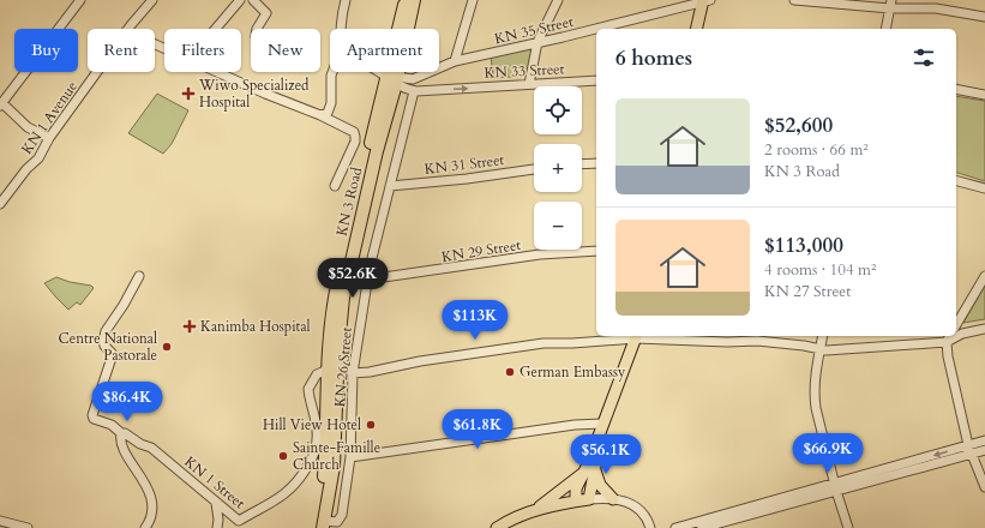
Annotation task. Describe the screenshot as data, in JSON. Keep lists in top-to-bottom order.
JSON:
{
  "streets": {
    "highway": ["KN 3 Road"],
    "street": [
      "KN 35 Street",
      "KN 33 Street",
      "KN 1 Avenue",
      "KN 31 Street",
      "KN 29 Street",
      "KN 26 Street",
      "KN 1 Street"
    ]
  },
  "crossings": [
    ["KN 35 Street", "KN 33 Street"],
    ["KN 35 Street", "KN 3 Road"],
    ["KN 33 Street", "KN 3 Road"],
    ["KN 33 Street", "KN 26 Street"],
    ["KN 31 Street", "KN 26 Street"],
    ["KN 3 Road", "KN 26 Street"],
    ["KN 3 Road", "KN 1 Street"],
    ["KN 29 Street", "KN 26 Street"]
  ],
  "one_way": ["KN 33 Street"],
  "places": {
    "health": ["Wiwo Specialized Hospital", "Kanimba Hospital"],
    "other": [
      "Centre National Pastorale",
      "German Embassy",
      "Hill View Hotel",
      "Sainte-Famille Church"
    ]
  },
  "page": {
    "chip": [
      "Buy",
      "Rent",
      "Filters",
      "New",
      "Apartment"
    ],
    "heading": "6 homes",
    "map_buttons": ["+", "−"],
    "list": [
      {
        "name": "$52,600",
        "note": "2 rooms · 66 m² · KN 3 Road"
      },
      {
        "name": "$113,000",
        "note": "4 rooms · 104 m² · KN 27 Street"
      }
    ],
    "price": [
      "$52.6K",
      "$113K",
      "$86.4K",
      "$61.8K",
      "$66.9K",
      "$56.1K"
    ]
  }
}
